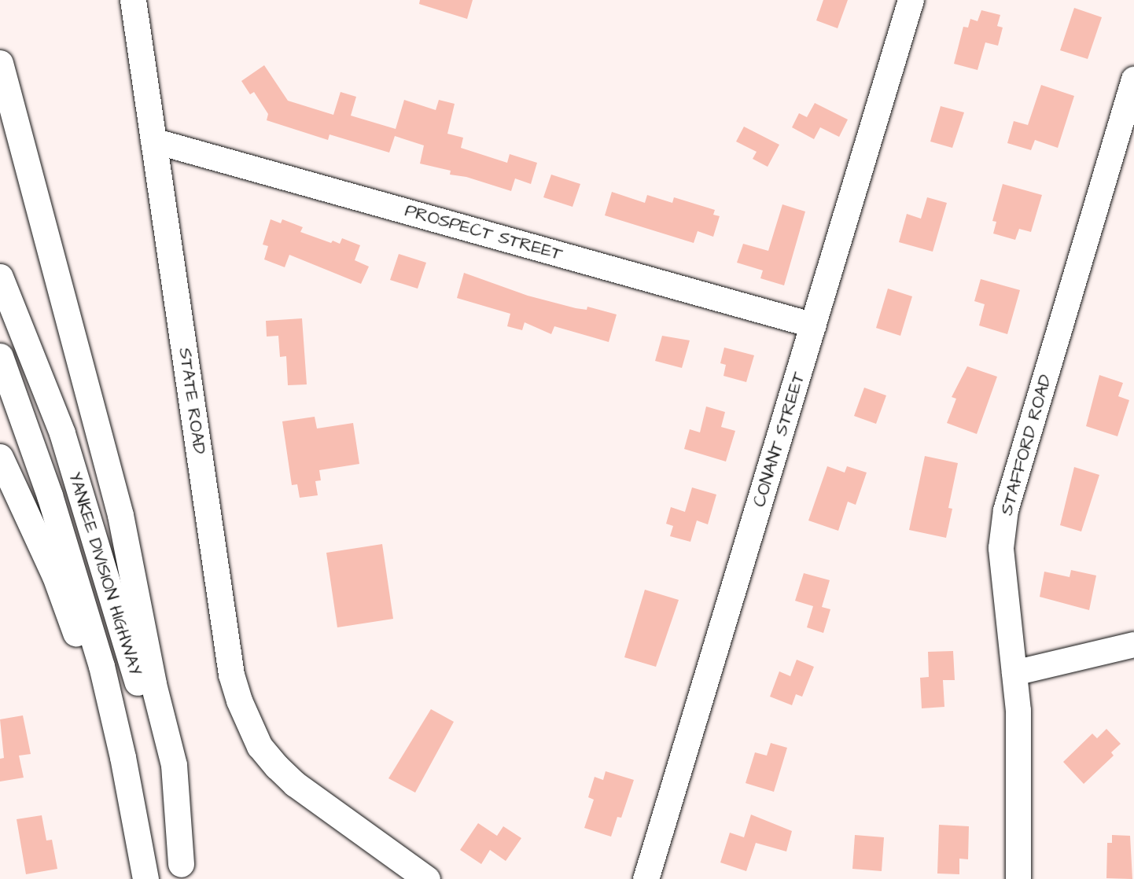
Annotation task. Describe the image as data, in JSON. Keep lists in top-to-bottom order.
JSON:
{
  "streets": {
    "main road": ["STATE ROAD", "CONANT STREET", "YANKEE DIVISION HIGHWAY"],
    "street": ["PROSPECT STREET", "STAFFORD ROAD"]
  },
  "crossings": [
    ["PROSPECT STREET", "STATE ROAD"],
    ["PROSPECT STREET", "CONANT STREET"]
  ]
}
